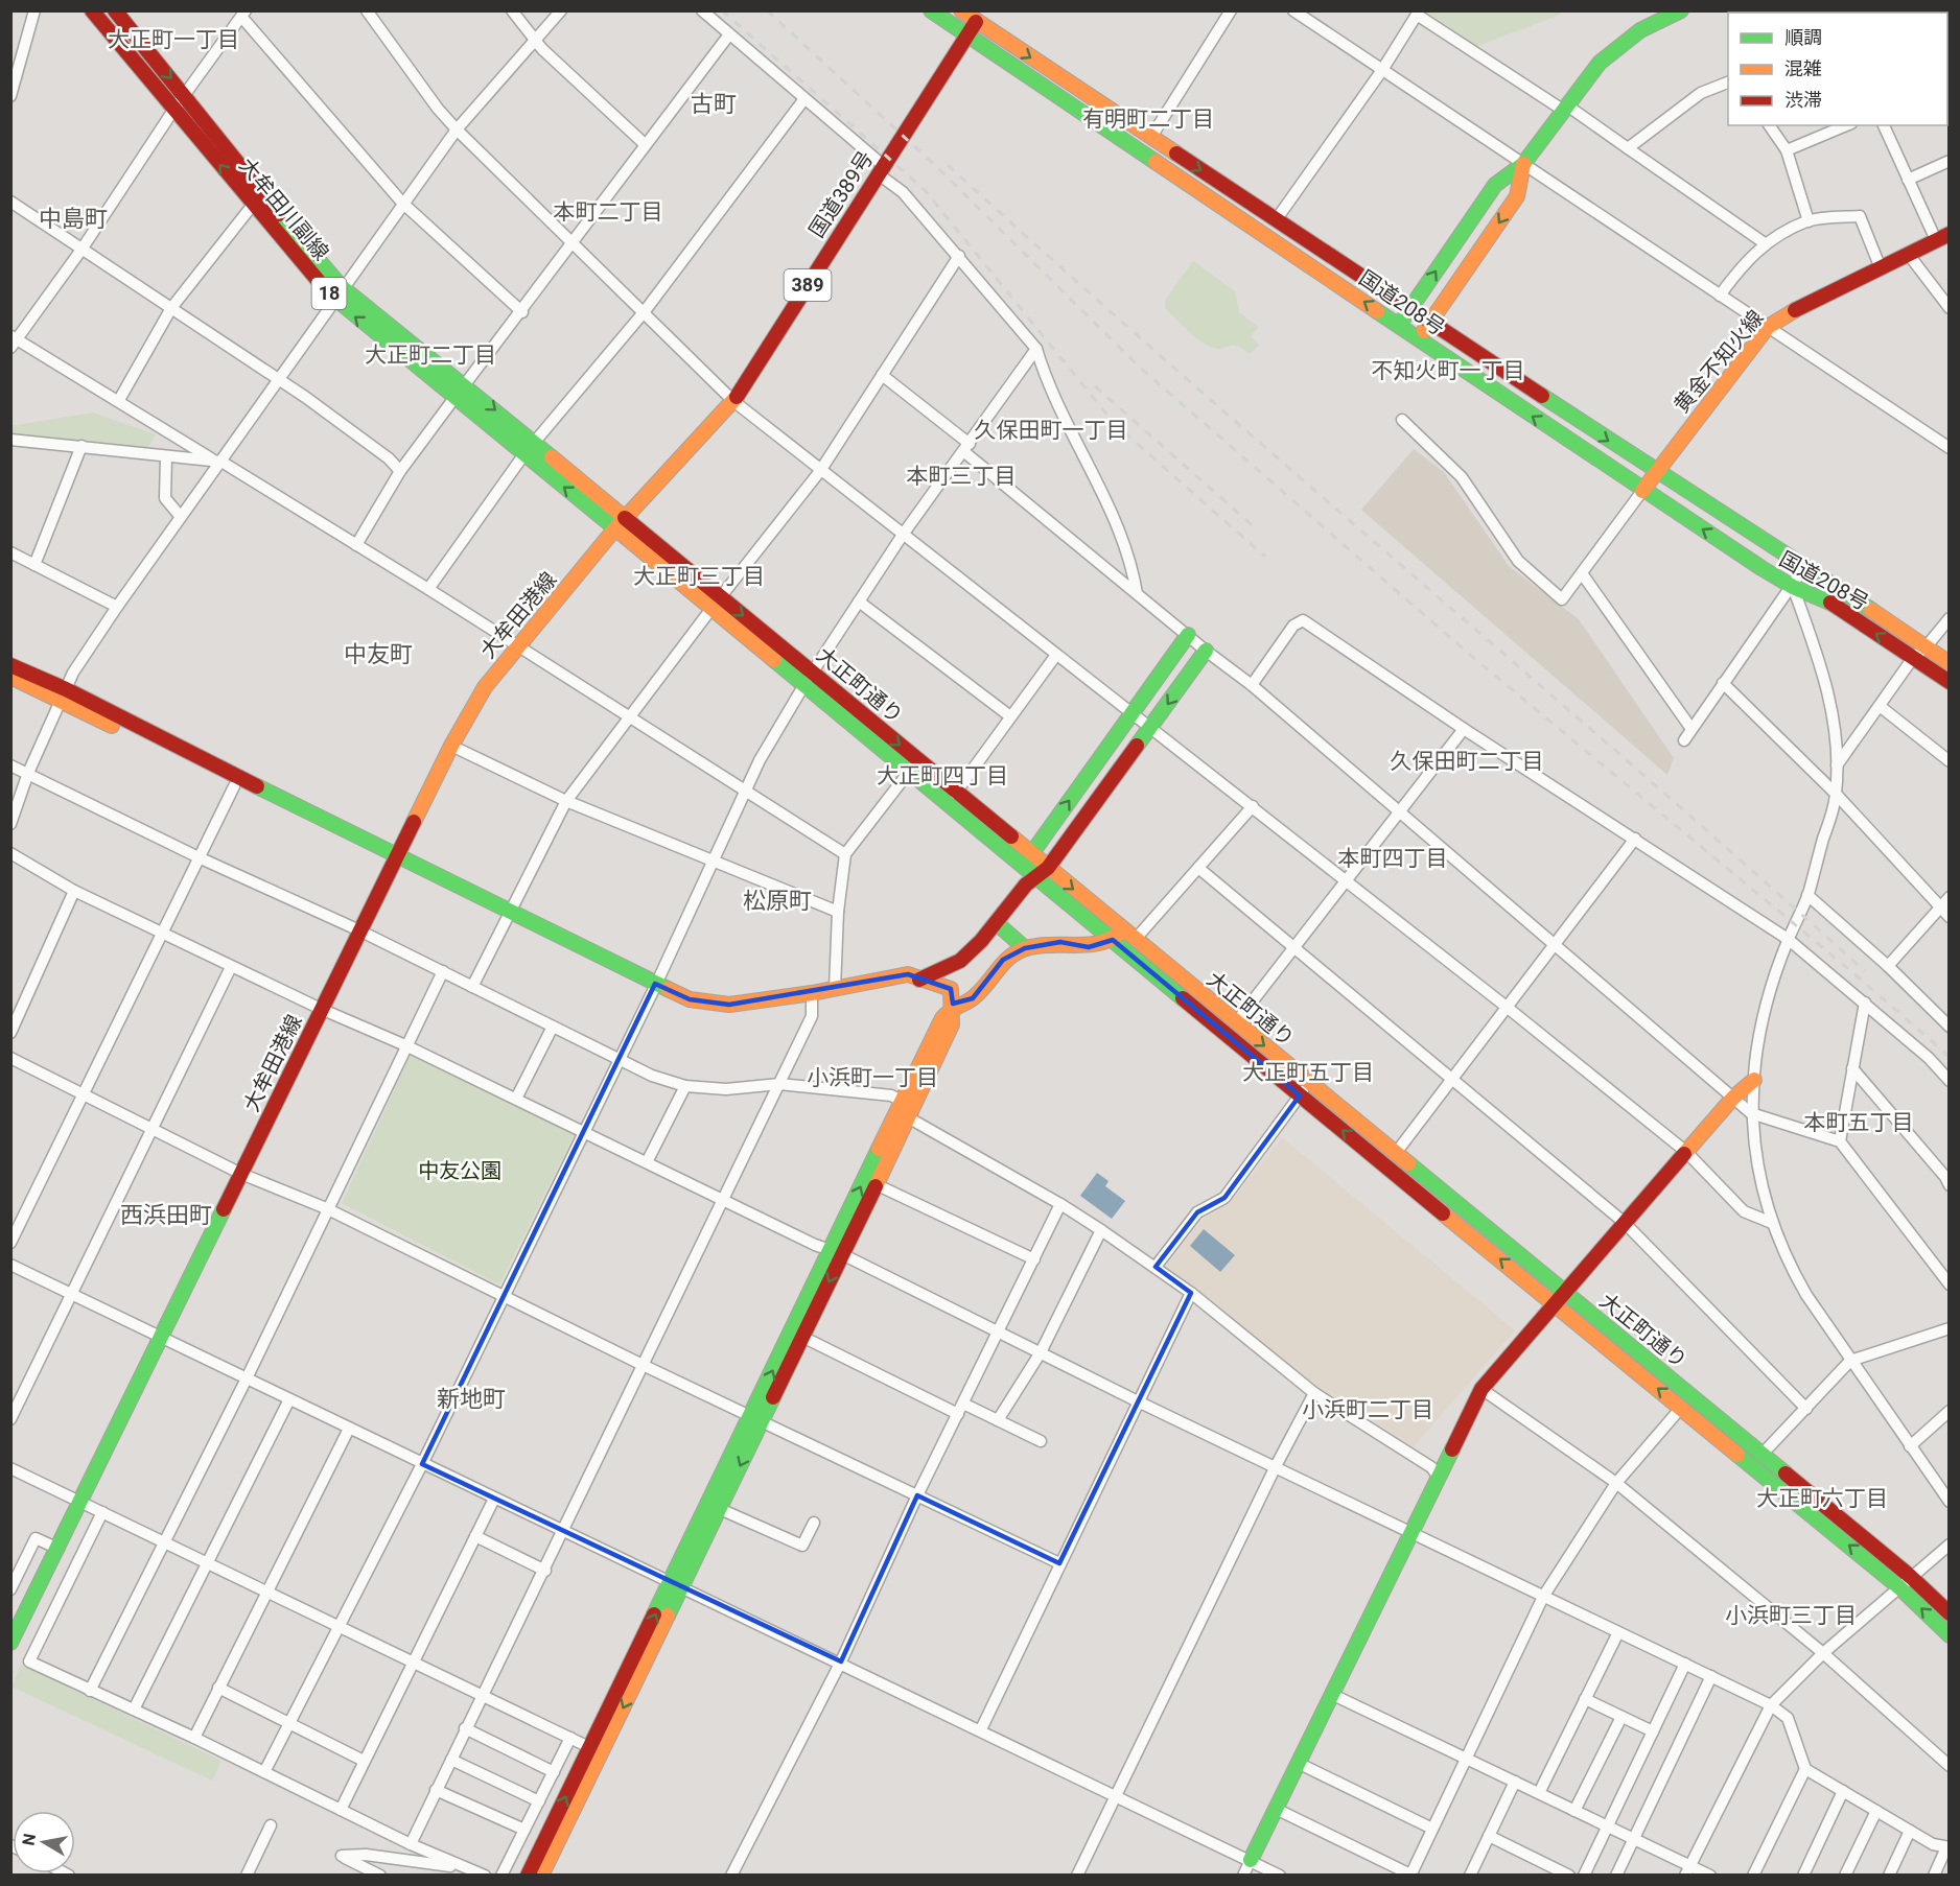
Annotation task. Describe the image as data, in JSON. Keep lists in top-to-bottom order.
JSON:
{
  "streets": {
    "main road": [
      "国道389号",
      "大牟田川副線",
      "389",
      "18",
      "国道208号",
      "黄金不知火線",
      "大牟田港線",
      "大正町通り"
    ]
  },
  "crossings": [
    ["国道389号", "大牟田川副線"],
    ["国道389号", "国道208号"],
    ["国道389号", "大牟田港線"],
    ["国道389号", "大正町通り"],
    ["大牟田川副線", "大牟田港線"],
    ["大牟田川副線", "大正町通り"],
    ["国道208号", "黄金不知火線"],
    ["大牟田港線", "大正町通り"]
  ],
  "districts": [
    "大正町一丁目",
    "古町",
    "有明町二丁目",
    "本町二丁目",
    "中島町",
    "大正町二丁目",
    "不知火町一丁目",
    "久保田町一丁目",
    "本町三丁目",
    "大正町三丁目",
    "中友町",
    "久保田町二丁目",
    "大正町四丁目",
    "本町四丁目",
    "松原町",
    "大正町五丁目",
    "小浜町一丁目",
    "本町五丁目",
    "西浜田町",
    "新地町",
    "小浜町二丁目",
    "大正町六丁目",
    "小浜町三丁目"
  ],
  "parks": ["中友公園"],
  "legend": ["順調", "混雑", "渋滞"],
  "north": "left"
}
